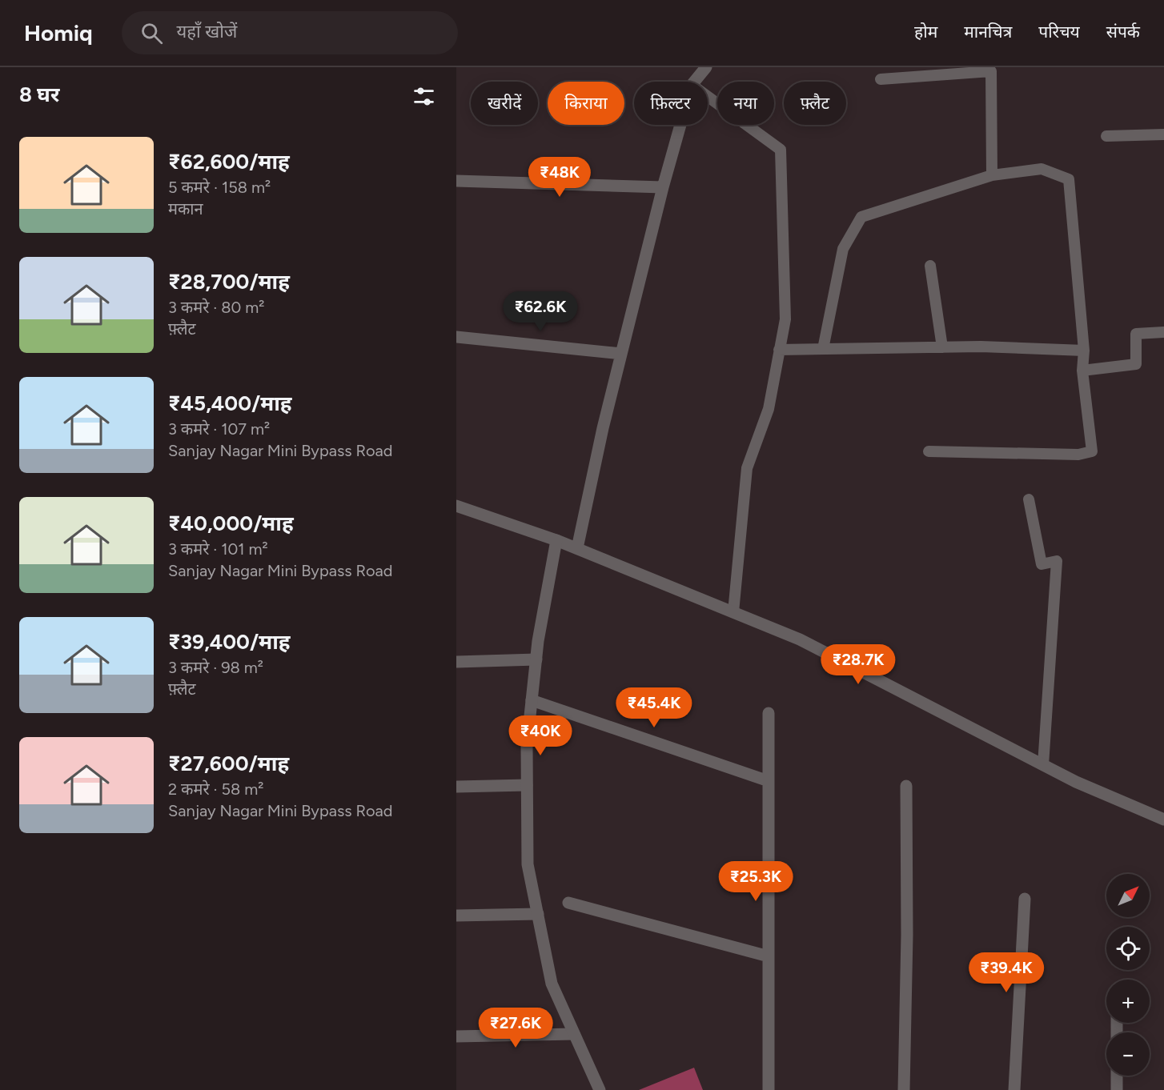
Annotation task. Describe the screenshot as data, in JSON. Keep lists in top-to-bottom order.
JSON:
{
  "north": "top right",
  "page": {
    "header": "Homiq",
    "search": "यहाँ खोजें",
    "nav": [
      "होम",
      "मानचित्र",
      "परिचय",
      "संपर्क"
    ],
    "heading": "8 घर",
    "chip": [
      "खरीदें",
      "किराया",
      "फ़िल्टर",
      "नया",
      "फ़्लैट"
    ],
    "list": [
      {
        "name": "₹62,600/माह",
        "note": "5 कमरे · 158 m² · मकान"
      },
      {
        "name": "₹28,700/माह",
        "note": "3 कमरे · 80 m² · फ़्लैट"
      },
      {
        "name": "₹45,400/माह",
        "note": "3 कमरे · 107 m² · Sanjay Nagar Mini Bypass Road"
      },
      {
        "name": "₹40,000/माह",
        "note": "3 कमरे · 101 m² · Sanjay Nagar Mini Bypass Road"
      },
      {
        "name": "₹39,400/माह",
        "note": "3 कमरे · 98 m² · फ़्लैट"
      },
      {
        "name": "₹27,600/माह",
        "note": "2 कमरे · 58 m² · Sanjay Nagar Mini Bypass Road"
      }
    ],
    "price": [
      "₹48K",
      "₹62.6K",
      "₹28.7K",
      "₹45.4K",
      "₹40K",
      "₹25.3K",
      "₹39.4K",
      "₹27.6K"
    ],
    "map_buttons": ["+", "−"]
  }
}
